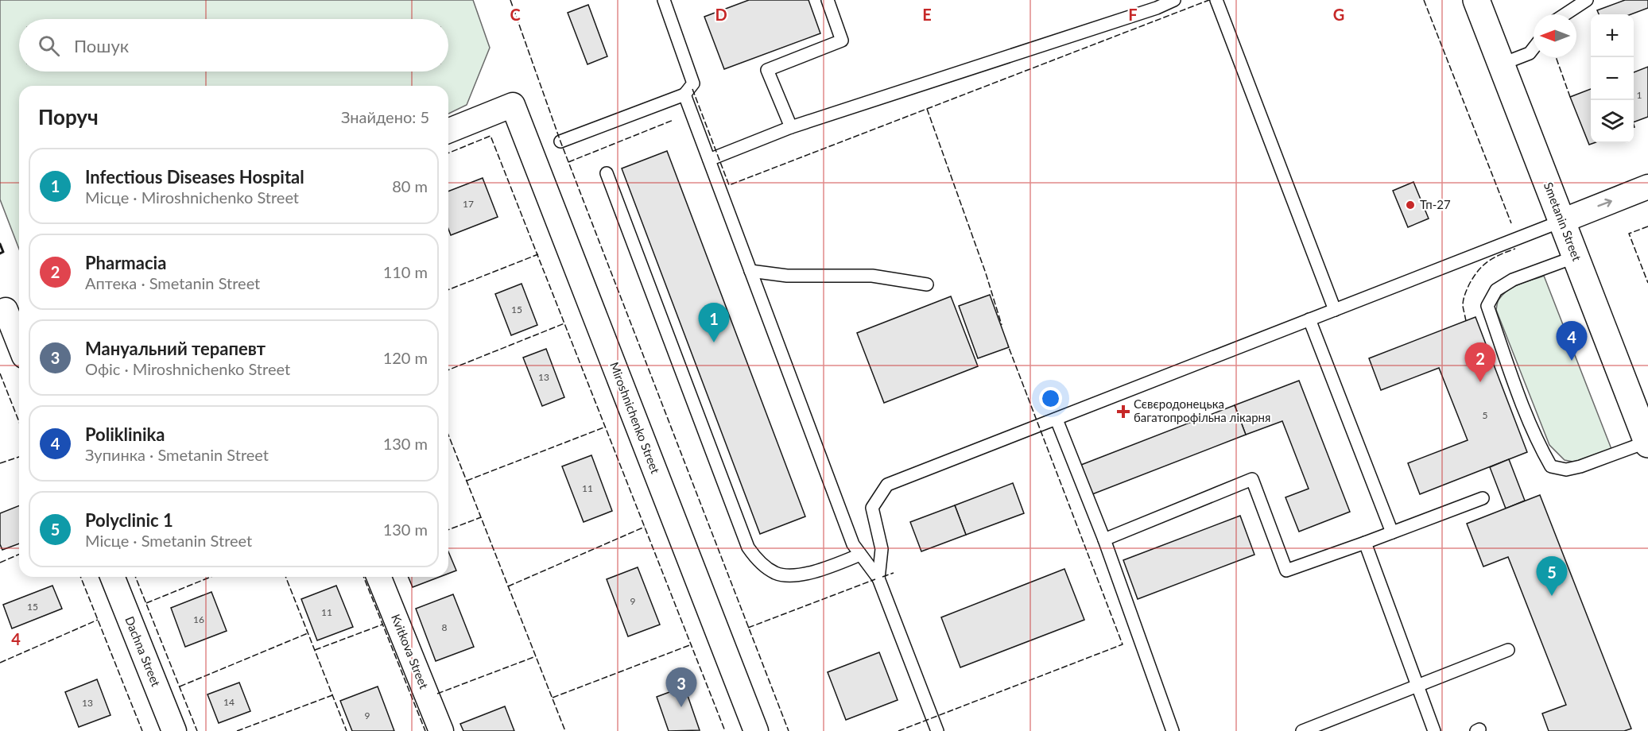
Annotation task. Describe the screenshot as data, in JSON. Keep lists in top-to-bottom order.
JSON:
{
  "streets": {
    "street": [
      "Smetanin Street",
      "Miroshnichenko Street",
      "Dachna Street",
      "Kvitkova Street"
    ]
  },
  "places": {
    "other": ["Тп-27"],
    "health": ["Сєвєродонецька багатопрофільна лікарня"]
  },
  "house_numbers": [
    "1",
    "17",
    "15",
    "13",
    "5",
    "11",
    "9",
    "15",
    "11",
    "16",
    "8",
    "14",
    "13",
    "9"
  ],
  "north": "left",
  "page": {
    "map_buttons": ["+", "−"],
    "search": "Пошук",
    "heading": ["Поруч", "Знайдено: 5"],
    "list": [
      {
        "mark": "1",
        "name": "Infectious Diseases Hospital",
        "note": "Місце · Miroshnichenko Street",
        "value": "80 m"
      },
      {
        "mark": "2",
        "name": "Pharmacia",
        "note": "Аптека · Smetanin Street",
        "value": "110 m"
      },
      {
        "mark": "3",
        "name": "Мануальний терапевт",
        "note": "Офіс · Miroshnichenko Street",
        "value": "120 m"
      },
      {
        "mark": "4",
        "name": "Poliklinika",
        "note": "Зупинка · Smetanin Street",
        "value": "130 m"
      },
      {
        "mark": "5",
        "name": "Polyclinic 1",
        "note": "Місце · Smetanin Street",
        "value": "130 m"
      }
    ],
    "pins": [
      "1",
      "4",
      "2",
      "5",
      "3"
    ]
  },
  "grid": {
    "columns": [
      "C",
      "D",
      "E",
      "F",
      "G"
    ],
    "rows": ["4"]
  }
}
